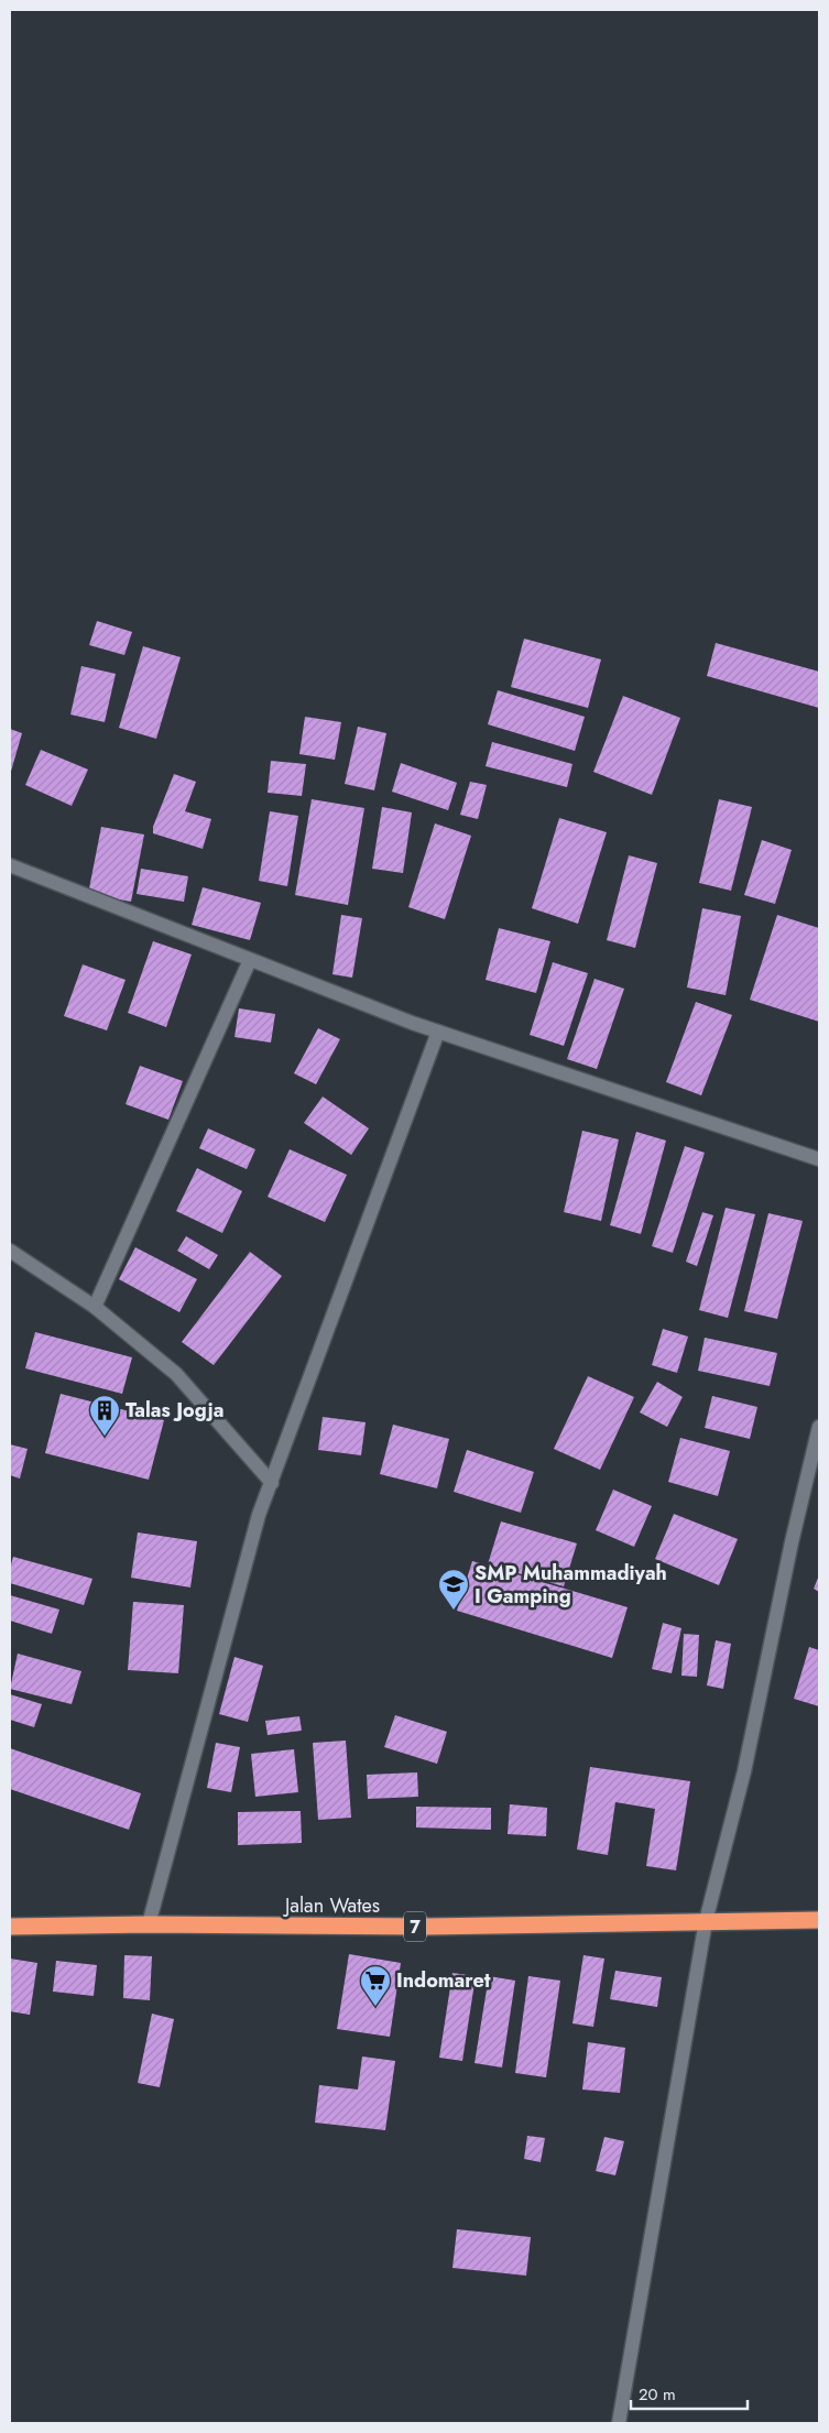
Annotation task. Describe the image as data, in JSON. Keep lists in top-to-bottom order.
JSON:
{
  "streets": {
    "highway": ["Jalan Wates", "7"]
  },
  "places": {
    "building": ["Talas Jogja"],
    "school or university": ["SMP Muhammadiyah I Gamping"],
    "supermarket": ["Indomaret"]
  },
  "scale_bar": "20 m"
}
